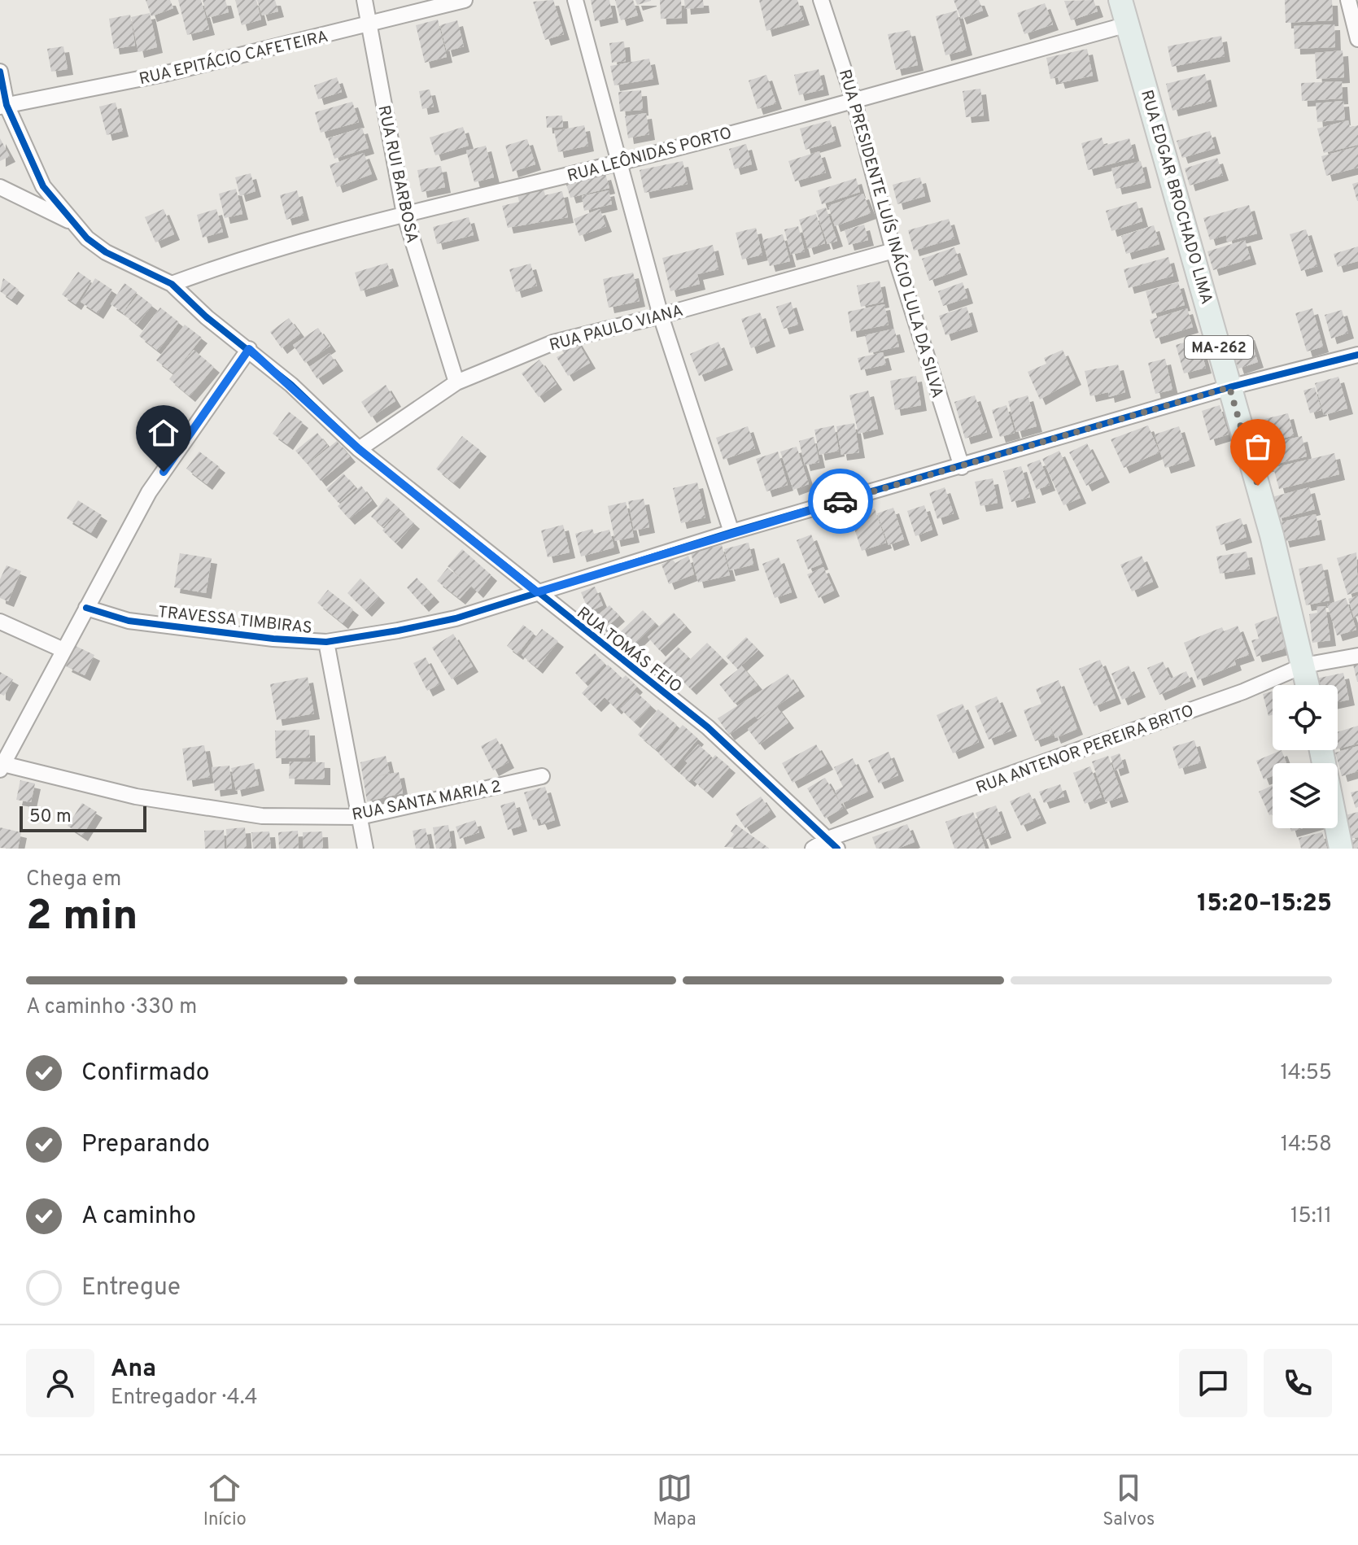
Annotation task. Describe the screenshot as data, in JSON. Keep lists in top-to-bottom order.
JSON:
{
  "streets": {
    "main road": ["RUA EDGAR BROCHADO LIMA", "MA-262"],
    "street": [
      "RUA EPITÁCIO CAFETEIRA",
      "RUA LEÔNIDAS PORTO",
      "RUA RUI BARBOSA",
      "RUA PRESIDENTE LUÍS INÁCIO LULA DA SILVA",
      "RUA PAULO VIANA",
      "TRAVESSA TIMBIRAS",
      "RUA TOMÁS FEIO",
      "RUA ANTENOR PEREIRA BRITO",
      "RUA SANTA MARIA 2"
    ]
  },
  "crossings": [
    ["RUA EPITÁCIO CAFETEIRA", "RUA RUI BARBOSA"],
    ["RUA EPITÁCIO CAFETEIRA", "RUA TOMÁS FEIO"],
    ["RUA LEÔNIDAS PORTO", "RUA RUI BARBOSA"],
    ["RUA LEÔNIDAS PORTO", "RUA EDGAR BROCHADO LIMA"],
    ["RUA LEÔNIDAS PORTO", "RUA PRESIDENTE LUÍS INÁCIO LULA DA SILVA"],
    ["RUA LEÔNIDAS PORTO", "RUA TOMÁS FEIO"],
    ["RUA RUI BARBOSA", "RUA PAULO VIANA"],
    ["RUA EDGAR BROCHADO LIMA", "TRAVESSA TIMBIRAS"],
    ["RUA EDGAR BROCHADO LIMA", "RUA ANTENOR PEREIRA BRITO"],
    ["RUA PRESIDENTE LUÍS INÁCIO LULA DA SILVA", "RUA PAULO VIANA"],
    ["RUA PRESIDENTE LUÍS INÁCIO LULA DA SILVA", "TRAVESSA TIMBIRAS"],
    ["RUA PAULO VIANA", "RUA TOMÁS FEIO"],
    ["TRAVESSA TIMBIRAS", "RUA TOMÁS FEIO"],
    ["TRAVESSA TIMBIRAS", "RUA SANTA MARIA 2"],
    ["RUA TOMÁS FEIO", "RUA ANTENOR PEREIRA BRITO"]
  ],
  "scale_bar": "50 m",
  "page": {
    "scale": "50 m",
    "heading": ["2 min", "Chega em", "15:20–15:25"],
    "panel": ["Ana", "Entregador · 4.4"],
    "bar": "A caminho · 330 m",
    "list": [
      ["Confirmado", "14:55"],
      ["Preparando", "14:58"],
      ["A caminho", "15:11"],
      "Entregue"
    ],
    "tabs": ["Início", "Mapa", "Salvos"]
  }
}
